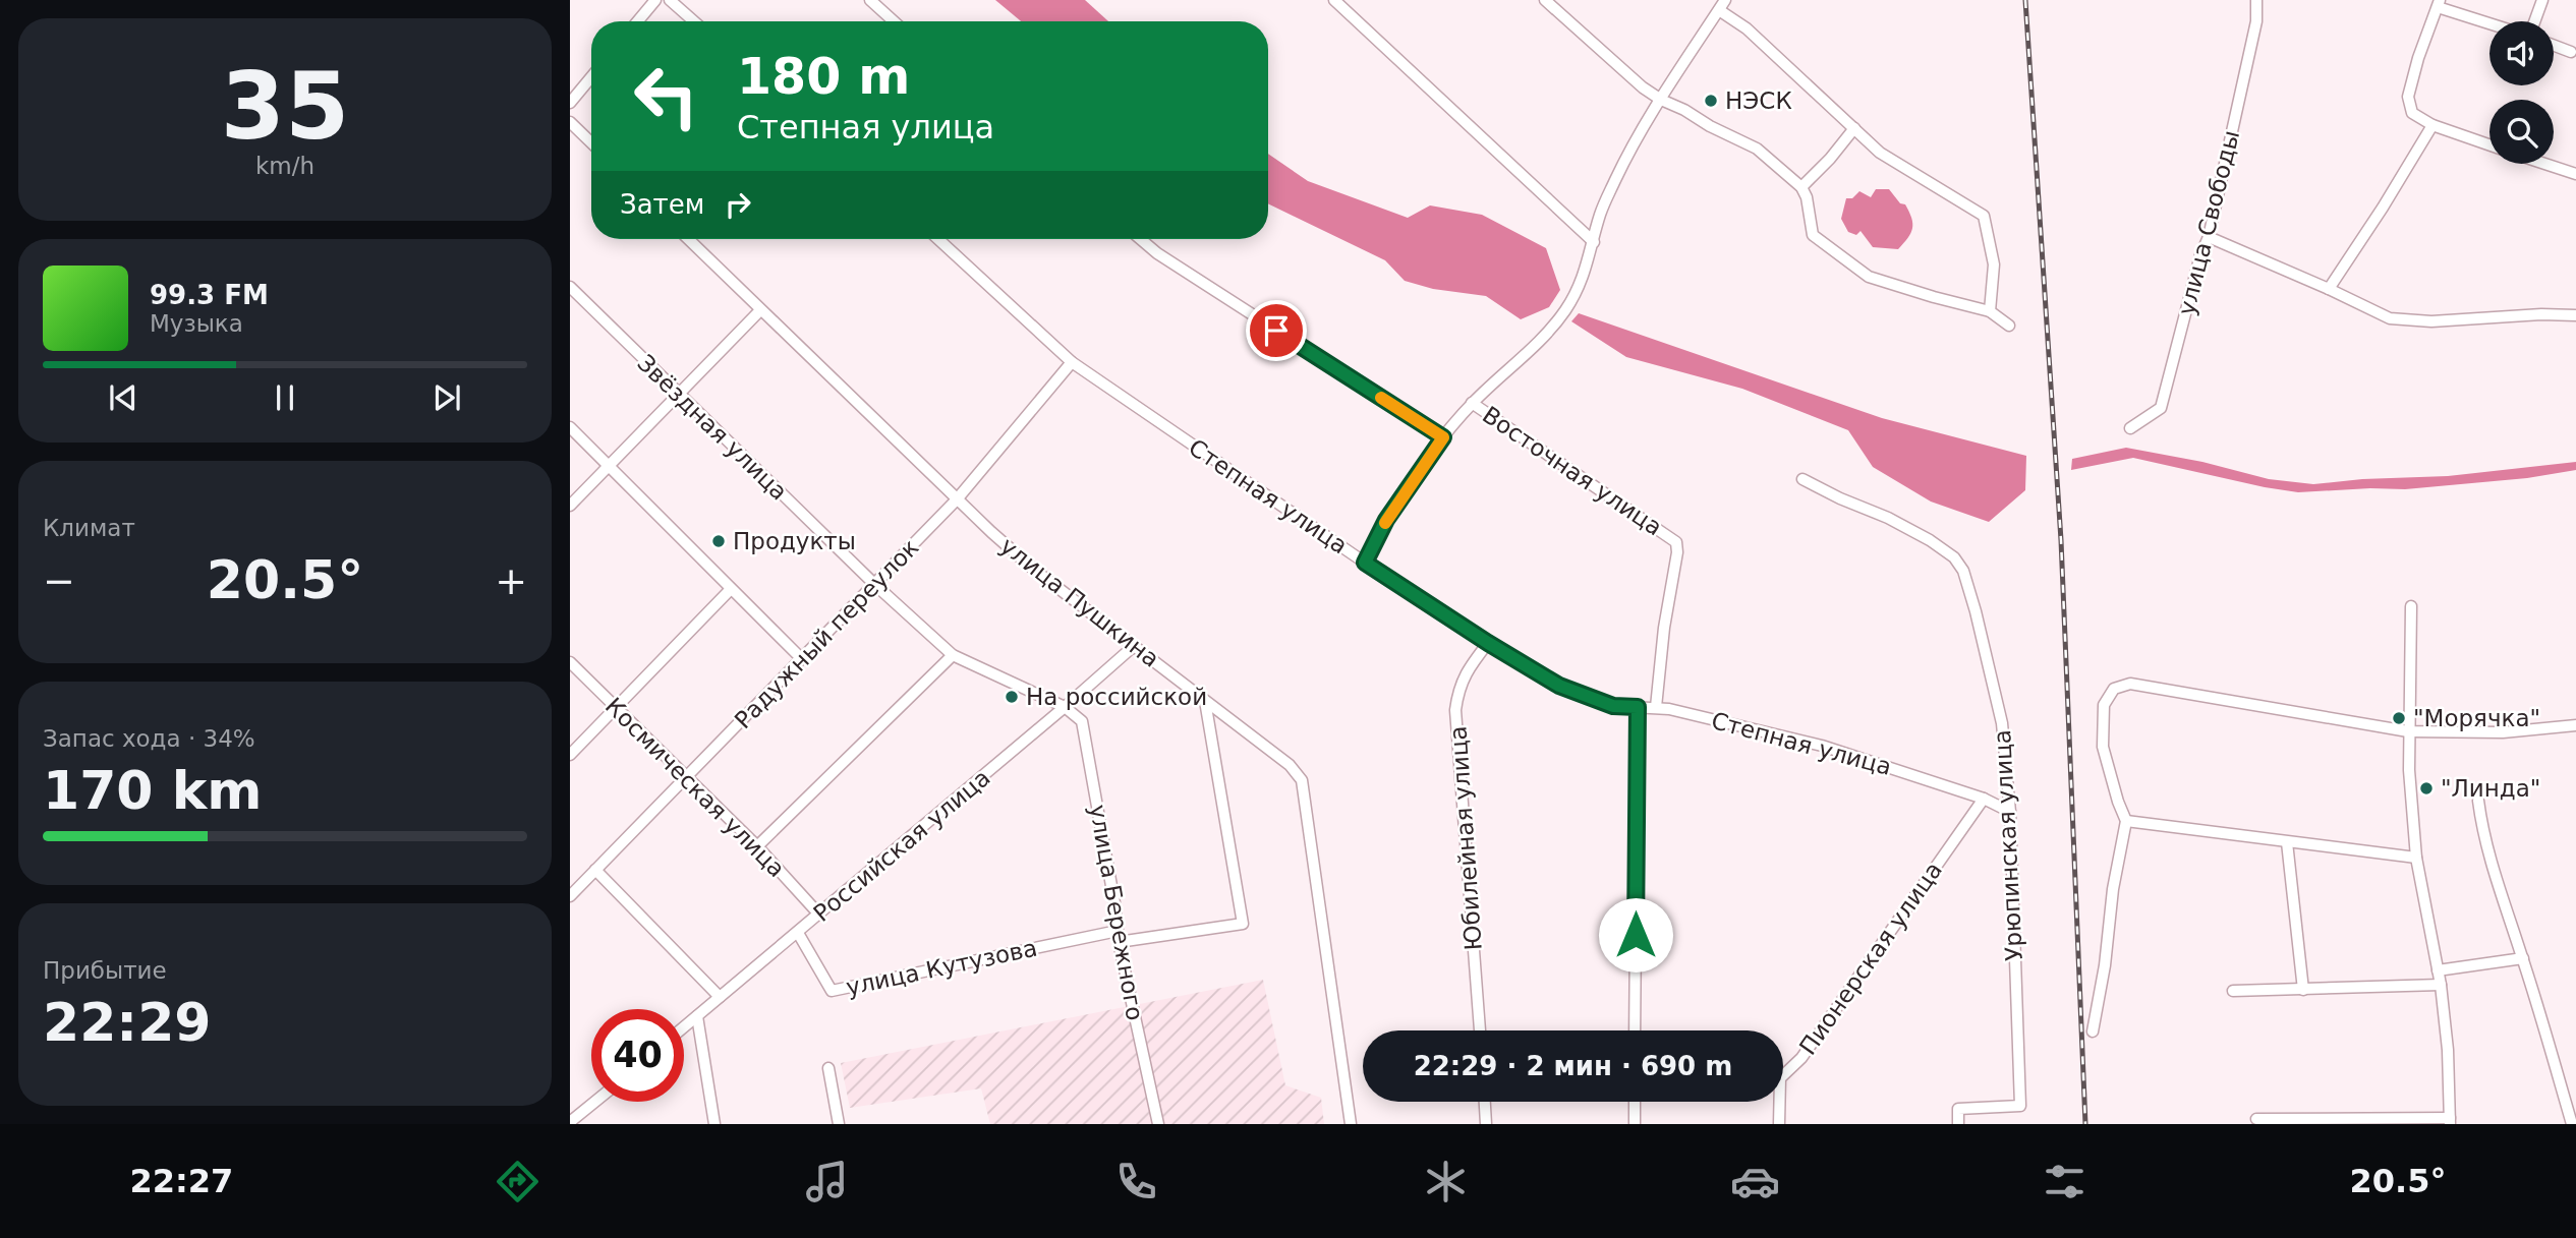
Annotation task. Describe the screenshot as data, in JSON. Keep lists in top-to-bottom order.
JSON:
{
  "streets": {
    "street": [
      "улица Свободы",
      "Звёздная улица",
      "Восточная улица",
      "Степная улица",
      "улица Пушкина",
      "Радужный переулок",
      "Космическая улица",
      "Юбилейная улица",
      "Российская улица",
      "Урюпинская улица",
      "улица Бережного",
      "Пионерская улица",
      "улица Кутузова"
    ]
  },
  "crossings": [
    ["Звёздная улица", "Радужный переулок"],
    ["Звёздная улица", "Российская улица"],
    ["Звёздная улица", "улица Бережного"],
    ["Восточная улица", "Степная улица"],
    ["Степная улица", "Радужный переулок"],
    ["Степная улица", "Юбилейная улица"],
    ["Степная улица", "Урюпинская улица"],
    ["Степная улица", "Пионерская улица"],
    ["улица Пушкина", "Радужный переулок"],
    ["улица Пушкина", "Российская улица"],
    ["улица Пушкина", "улица Кутузова"],
    ["Радужный переулок", "Космическая улица"],
    ["Космическая улица", "Российская улица"],
    ["Российская улица", "улица Бережного"],
    ["Российская улица", "улица Кутузова"],
    ["улица Бережного", "улица Кутузова"]
  ],
  "places": [
    "НЭСК",
    "Продукты",
    "На российской",
    "\"Морячка\"",
    "\"Линда\""
  ],
  "page": {
    "tile": [
      ["35", "km/h"],
      "Климат",
      ["Запас хода · 34%", "170 km"],
      ["Прибытие", "22:29"]
    ],
    "turn": ["180 m", "Степная улица"],
    "then": "Затем",
    "song": ["99.3 FM", "Музыка"],
    "heat": ["−", "20.5°", "+"],
    "limit": "40",
    "trip": "22:29 · 2 мин · 690 m",
    "tabs": ["22:27", "20.5°"]
  }
}
